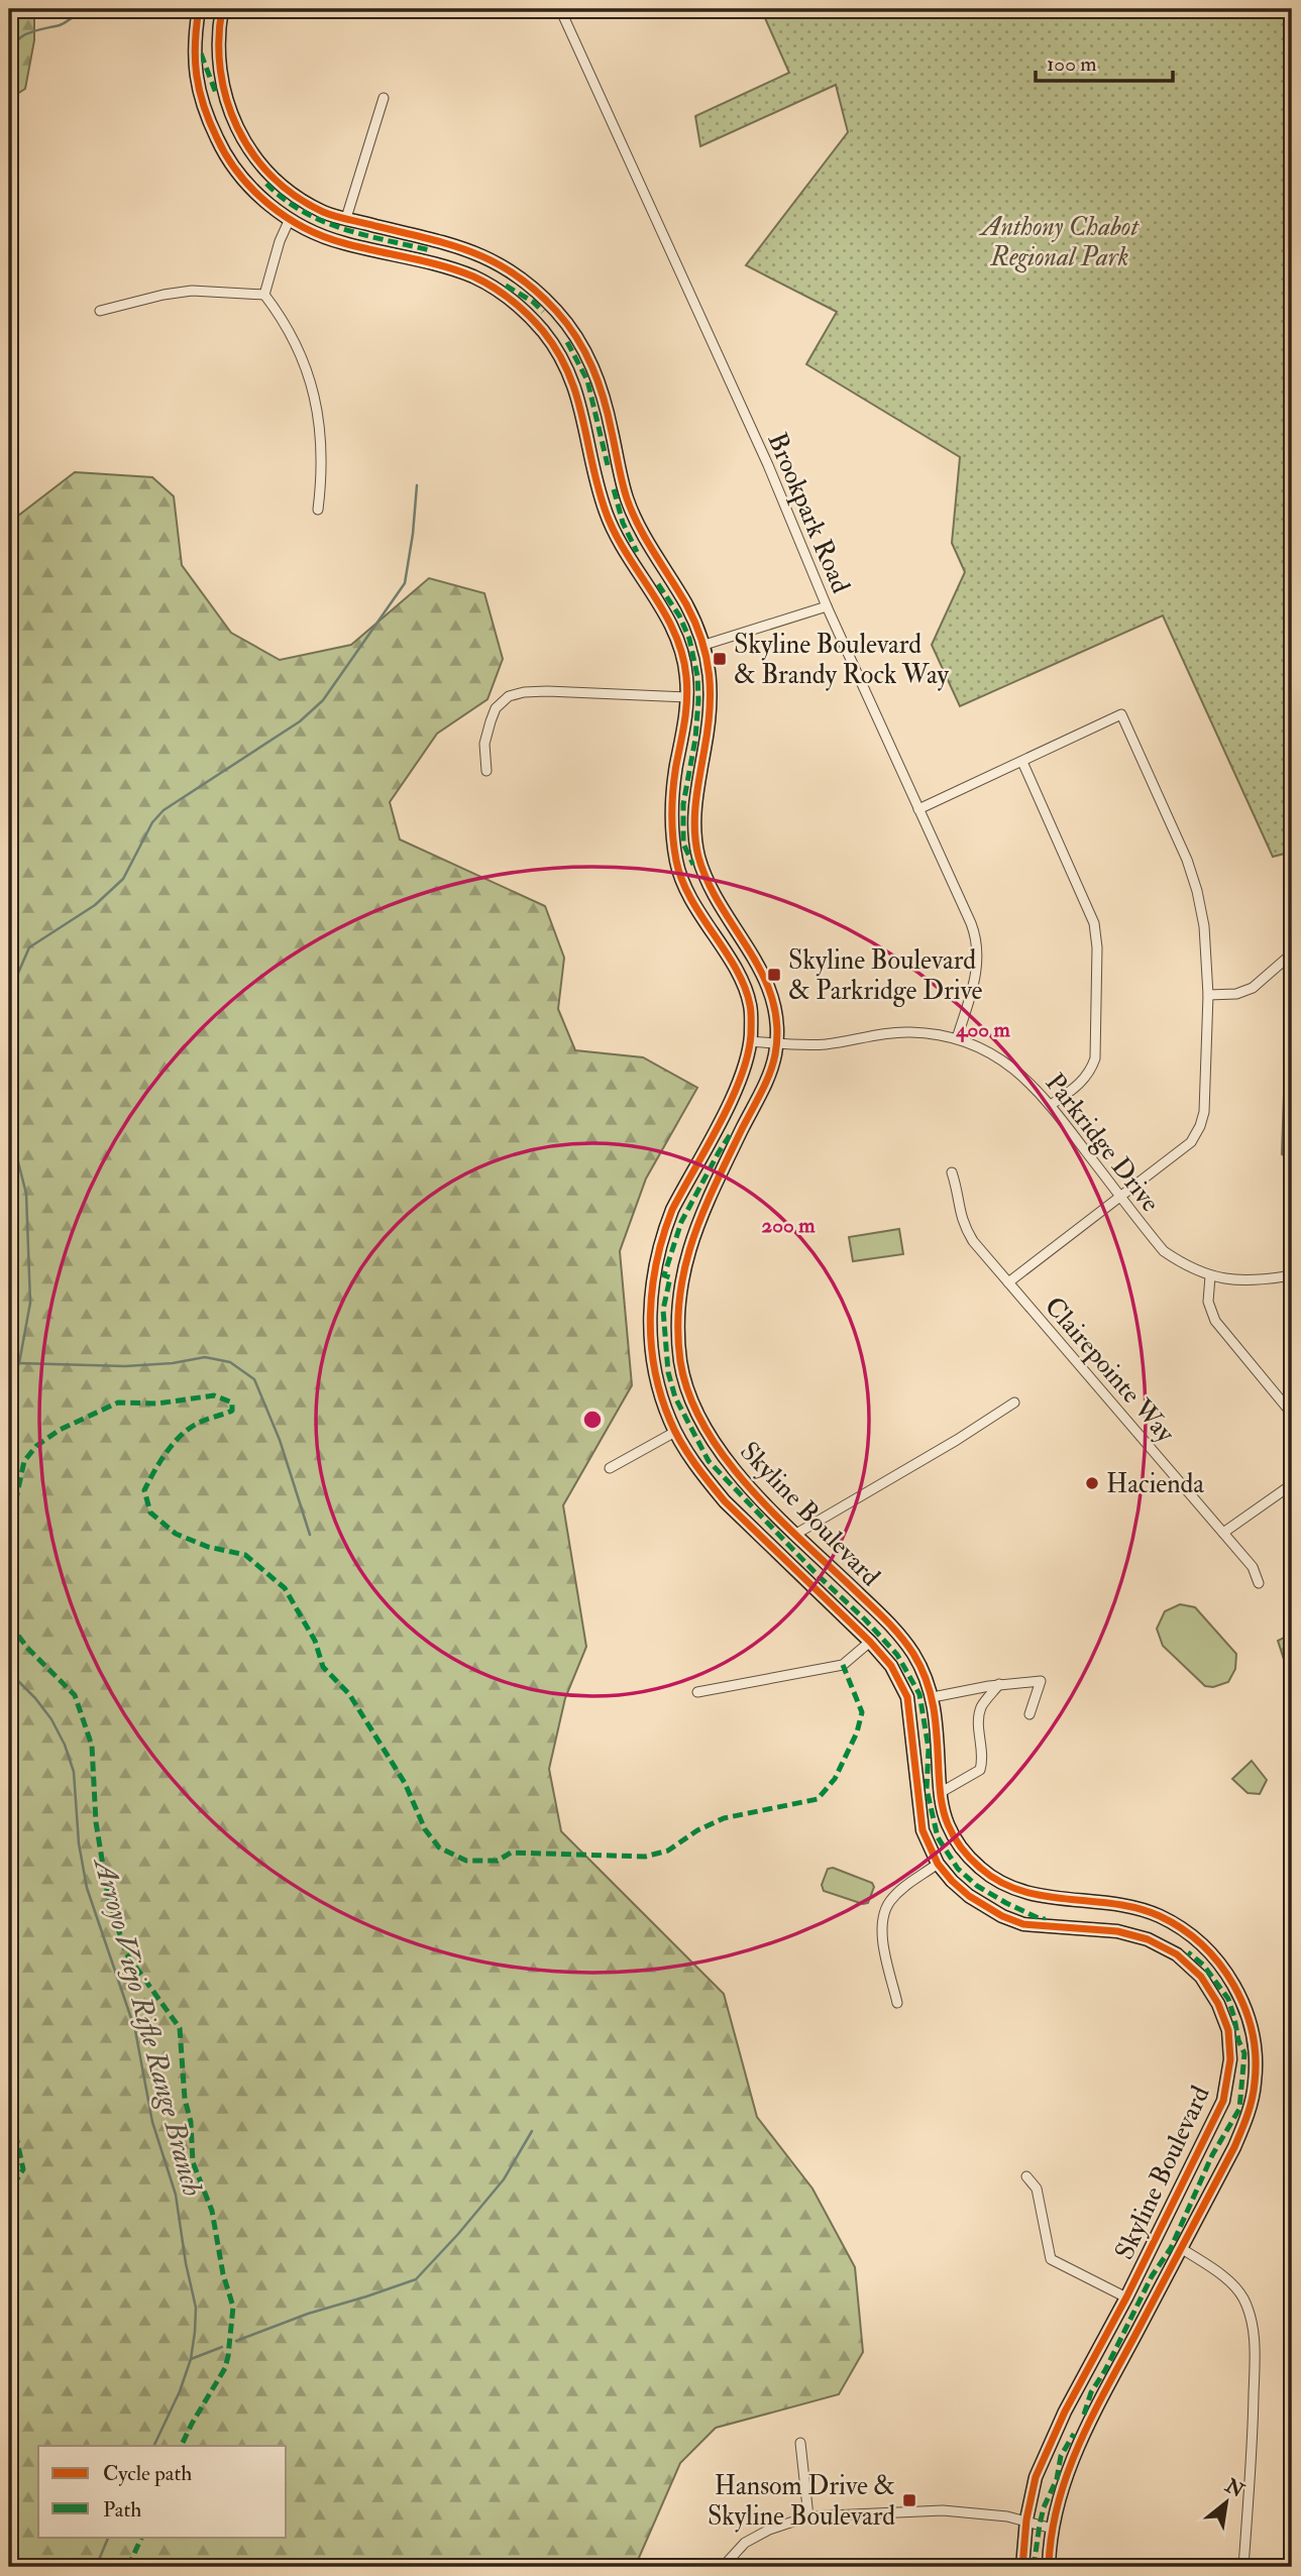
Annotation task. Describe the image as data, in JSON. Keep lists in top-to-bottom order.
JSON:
{
  "streets": {
    "main road": ["Skyline Boulevard"],
    "street": ["Brookpark Road", "Parkridge Drive", "Clairepointe Way"]
  },
  "crossings": [
    ["Brookpark Road", "Parkridge Drive"],
    ["Parkridge Drive", "Skyline Boulevard"]
  ],
  "water": ["Arroyo Viejo Rifle Range Branch"],
  "parks": ["Anthony Chabot Regional Park"],
  "places": {
    "transit": ["Skyline Boulevard & Brandy Rock Way", "Skyline Boulevard & Parkridge Drive", "Hansom Drive & Skyline Boulevard"],
    "other": ["Hacienda"]
  },
  "legend": ["Cycle path", "Path"],
  "scale_bar": "100 m",
  "north": "top right",
  "rings": ["400 m", "200 m"]
}
